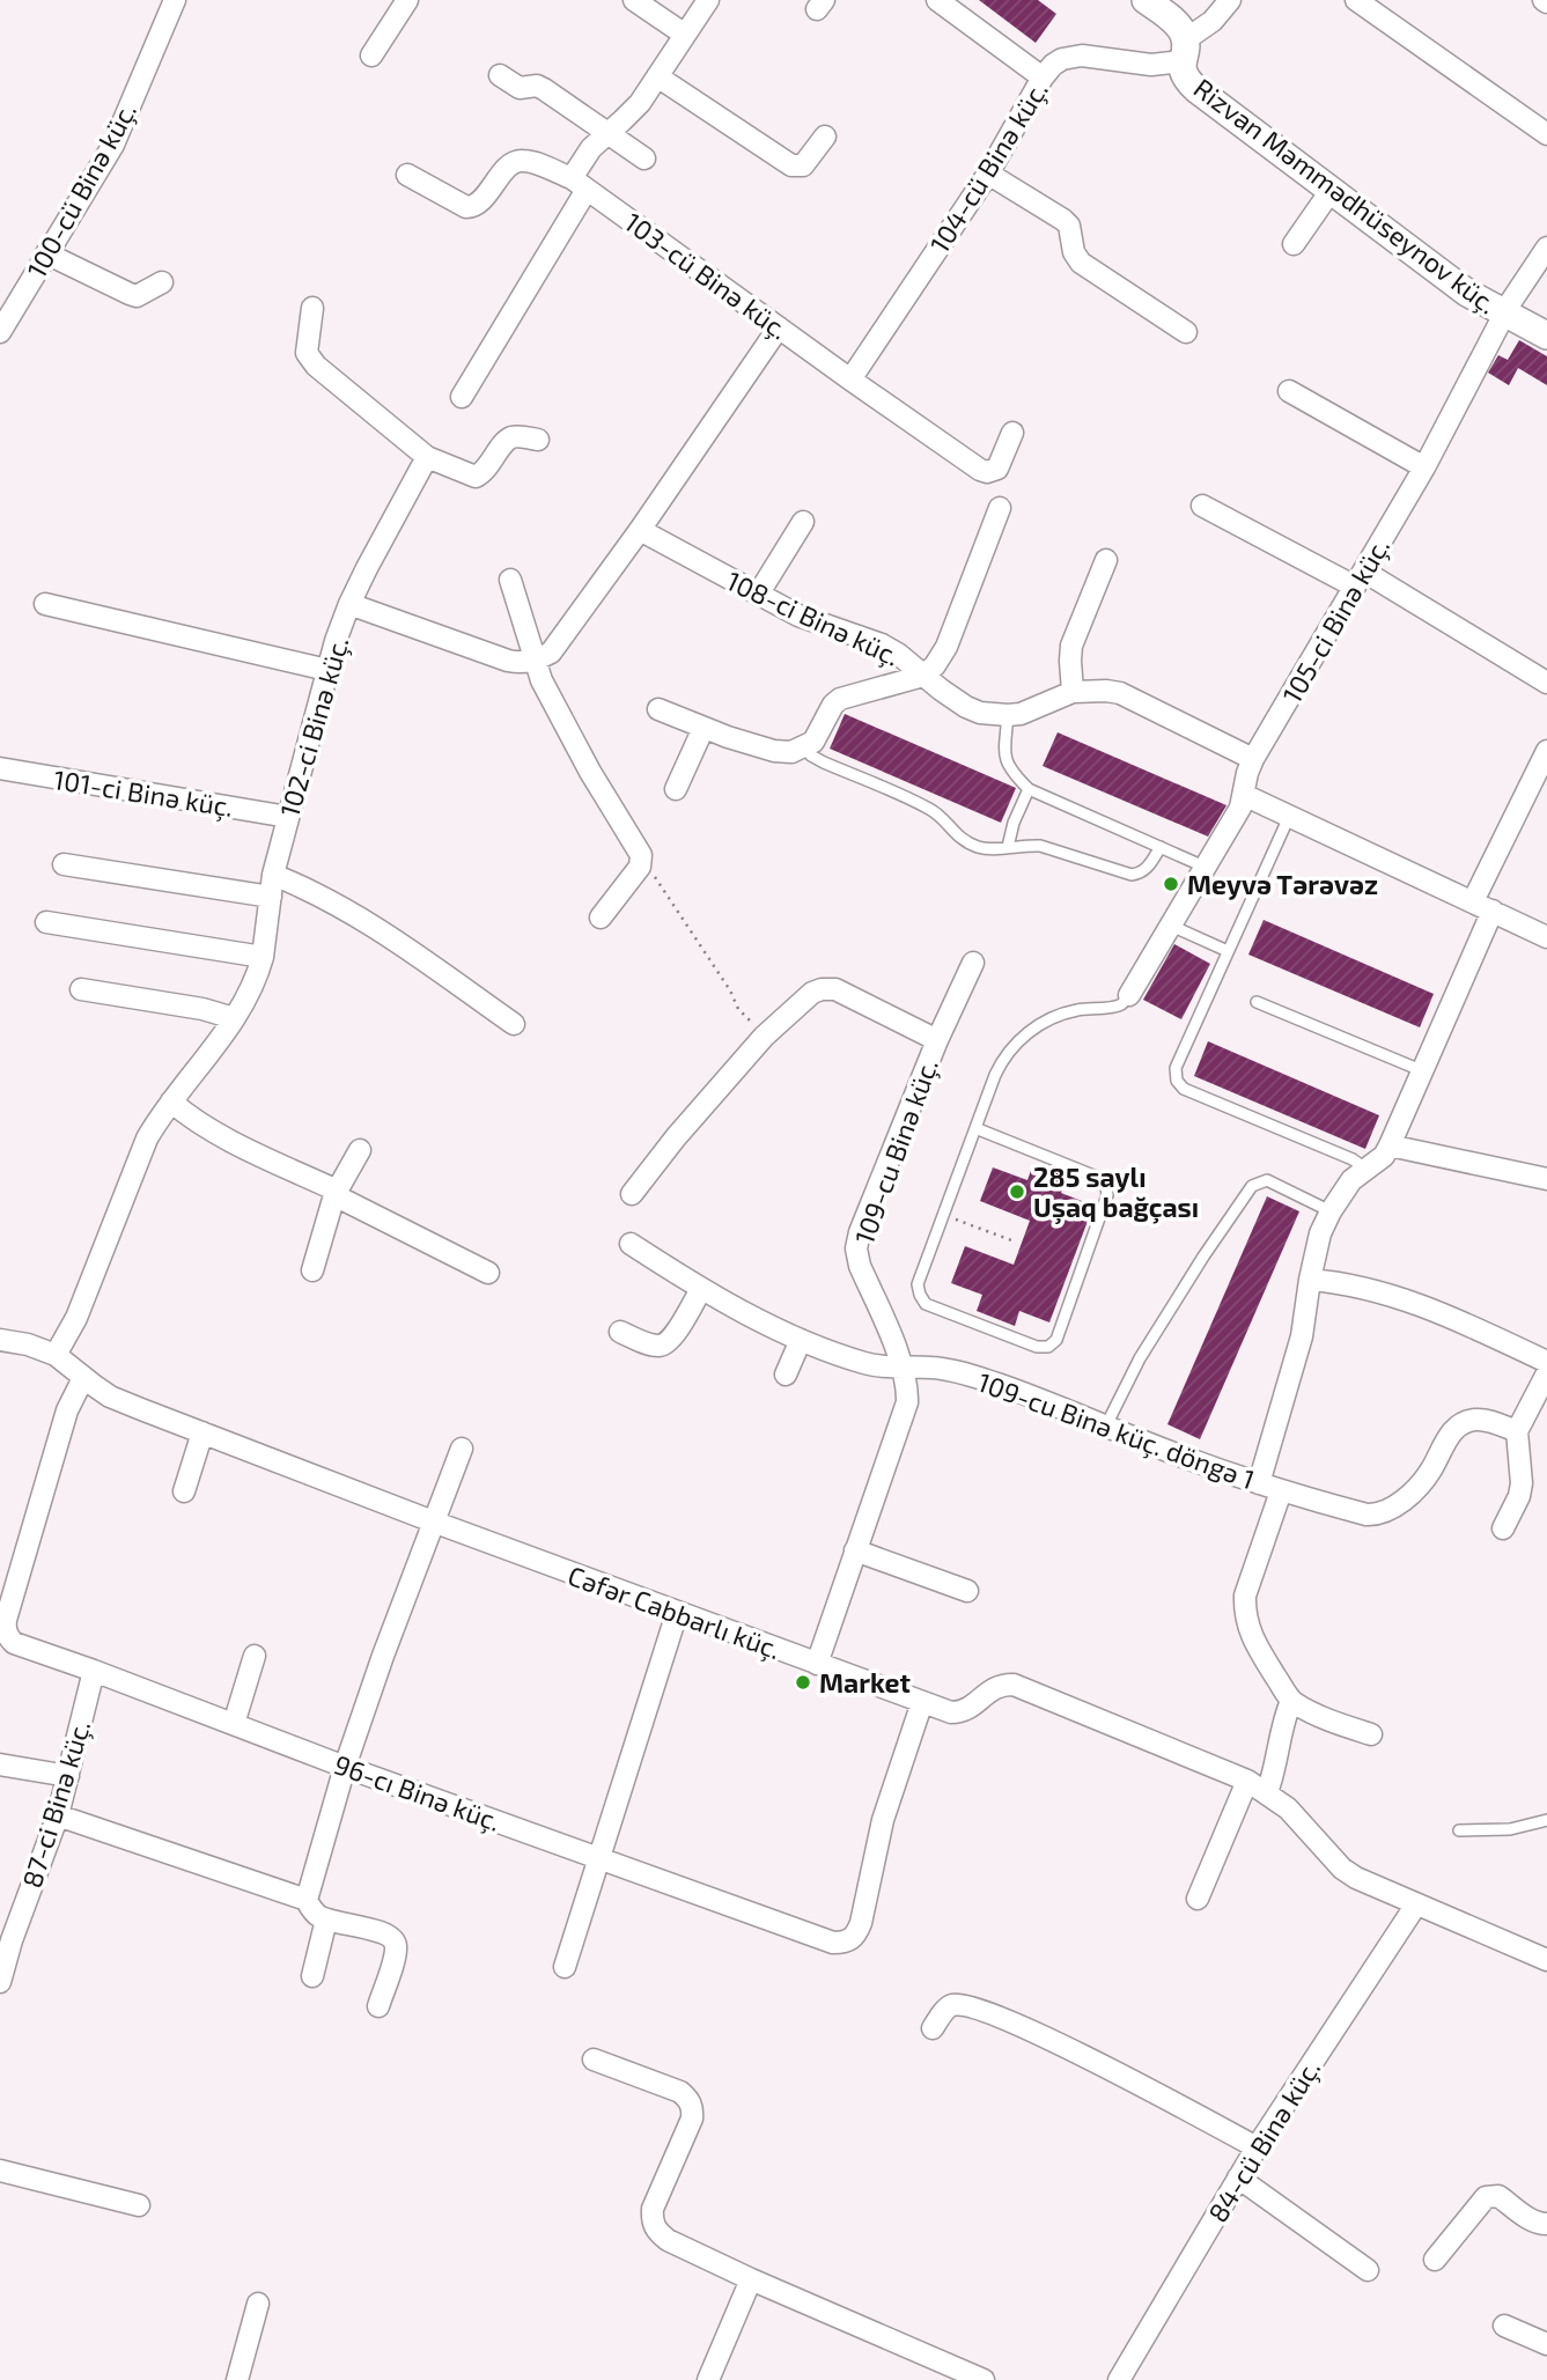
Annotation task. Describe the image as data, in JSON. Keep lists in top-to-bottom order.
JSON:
{
  "streets": {
    "street": [
      "104-cü Binə küç.",
      "100-cü Binə küç.",
      "Rizvan Məmmədhüseynov küç.",
      "103-cü Binə küç.",
      "108-ci Binə küç.",
      "105-ci Binə küç.",
      "102-ci Binə küç.",
      "101-ci Binə küç.",
      "109-cu Binə küç.",
      "109-cu Binə küç. döngə 1",
      "Cəfər Cabbarlı küç.",
      "96-cı Binə küç.",
      "87-ci Binə küç.",
      "84-cü Binə küç."
    ]
  },
  "crossings": [
    ["104-cü Binə küç.", "Rizvan Məmmədhüseynov küç."],
    ["104-cü Binə küç.", "103-cü Binə küç."],
    ["Rizvan Məmmədhüseynov küç.", "105-ci Binə küç."],
    ["108-ci Binə küç.", "105-ci Binə küç."],
    ["102-ci Binə küç.", "101-ci Binə küç."],
    ["102-ci Binə küç.", "Cəfər Cabbarlı küç."],
    ["109-cu Binə küç.", "109-cu Binə küç. döngə 1"],
    ["109-cu Binə küç.", "Cəfər Cabbarlı küç."],
    ["Cəfər Cabbarlı küç.", "96-cı Binə küç."],
    ["Cəfər Cabbarlı küç.", "84-cü Binə küç."],
    ["96-cı Binə küç.", "87-ci Binə küç."]
  ],
  "places": ["Meyvə Tərəvəz", "285 saylı Uşaq bağçası", "Market"]
}
